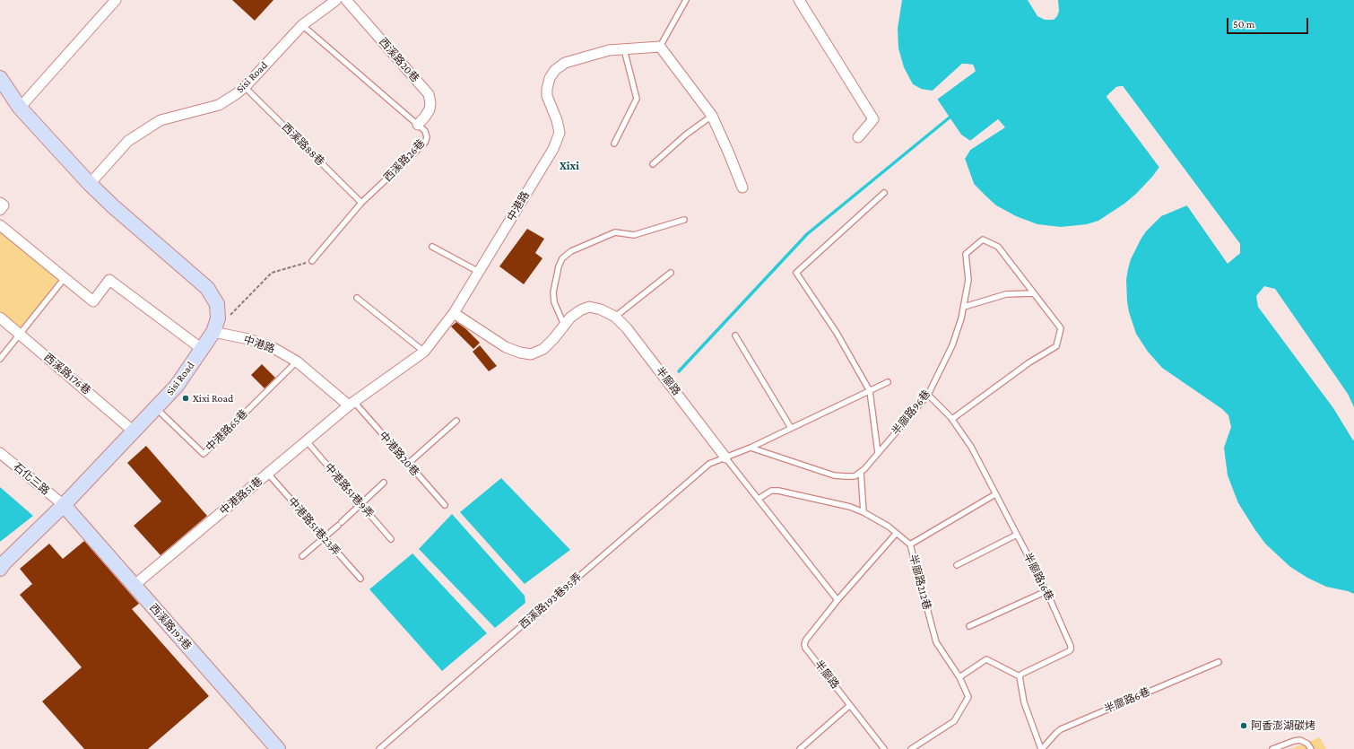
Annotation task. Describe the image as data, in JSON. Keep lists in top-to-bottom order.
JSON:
{
  "streets": {
    "street": [
      "西溪路20巷",
      "Sisi Road",
      "中港路",
      "西溪路176巷",
      "半廍路",
      "石化三路",
      "中港路51巷",
      "西溪路193巷"
    ],
    "lane": [
      "西溪路88巷",
      "西溪路26巷",
      "半廍路96巷",
      "中港路65巷",
      "中港路20巷",
      "中港路51巷9弄",
      "中港路51巷23弄",
      "半廍路16巷",
      "半廍路212巷",
      "西溪路193巷95弄",
      "半廍路6巷"
    ]
  },
  "crossings": [
    ["西溪路20巷", "西溪路26巷"],
    ["Sisi Road", "西溪路88巷"],
    ["Sisi Road", "西溪路26巷"],
    ["Sisi Road", "中港路"],
    ["Sisi Road", "西溪路176巷"],
    ["Sisi Road", "中港路65巷"],
    ["Sisi Road", "石化三路"],
    ["Sisi Road", "西溪路193巷"],
    ["西溪路88巷", "西溪路26巷"],
    ["中港路", "半廍路"],
    ["中港路", "中港路65巷"],
    ["中港路", "中港路20巷"],
    ["中港路", "中港路51巷"],
    ["半廍路", "半廍路212巷"],
    ["半廍路", "西溪路193巷95弄"],
    ["半廍路96巷", "半廍路16巷"],
    ["中港路20巷", "中港路51巷"],
    ["石化三路", "西溪路193巷"],
    ["中港路51巷9弄", "中港路51巷"],
    ["中港路51巷", "中港路51巷23弄"],
    ["中港路51巷", "西溪路193巷"]
  ],
  "districts": ["Xixi"],
  "places": ["Xixi Road", "阿香澎湖碳烤"],
  "scale_bar": "50 m"
}
